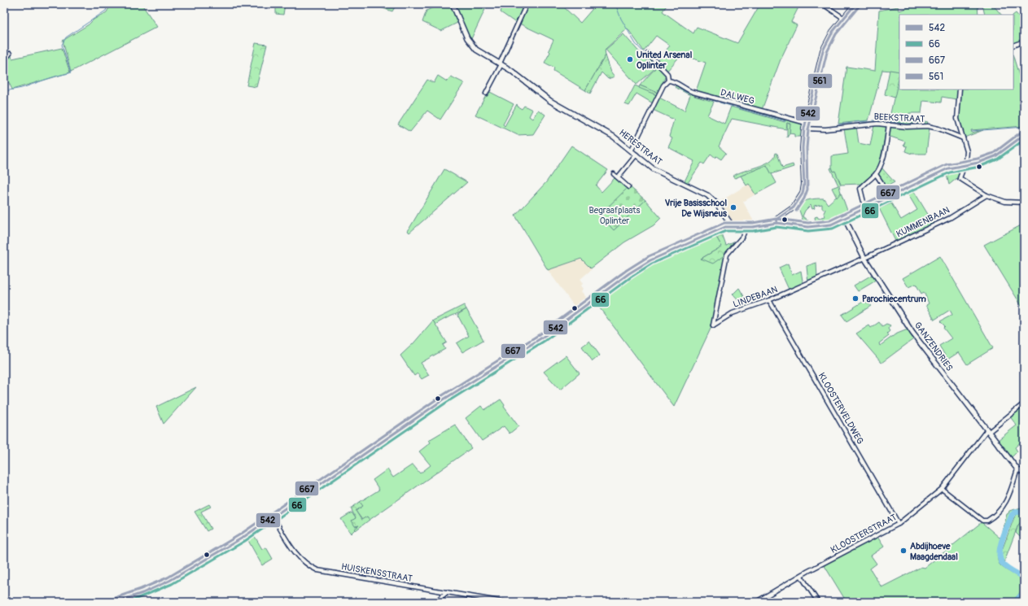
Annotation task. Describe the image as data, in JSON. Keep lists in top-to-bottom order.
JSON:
{
  "streets": {
    "street": [
      "DALWEG",
      "BEEKSTRAAT",
      "HERESTRAAT",
      "KUMMENBAAN",
      "LINDEBAAN",
      "GANZENDRIES",
      "KLOOSTERVELDWEG",
      "KLOOSTERSTRAAT",
      "HUISKENSSTRAAT"
    ]
  },
  "crossings": [
    ["KUMMENBAAN", "LINDEBAAN"],
    ["KUMMENBAAN", "GANZENDRIES"],
    ["LINDEBAAN", "GANZENDRIES"],
    ["LINDEBAAN", "KLOOSTERVELDWEG"],
    ["GANZENDRIES", "KLOOSTERSTRAAT"],
    ["KLOOSTERVELDWEG", "KLOOSTERSTRAAT"]
  ],
  "parks": ["Begraafplaats Oplinter"],
  "places": [
    "United Arsenal Oplinter",
    "Vrije Basisschool De Wijsneus",
    "Parochiecentrum",
    "Abdijhoeve Maagdendaal"
  ],
  "lines": [
    "transit line 542",
    "transit line 561",
    "transit line 667",
    "transit line 66"
  ],
  "legend": [
    "542",
    "66",
    "667",
    "561"
  ]
}
